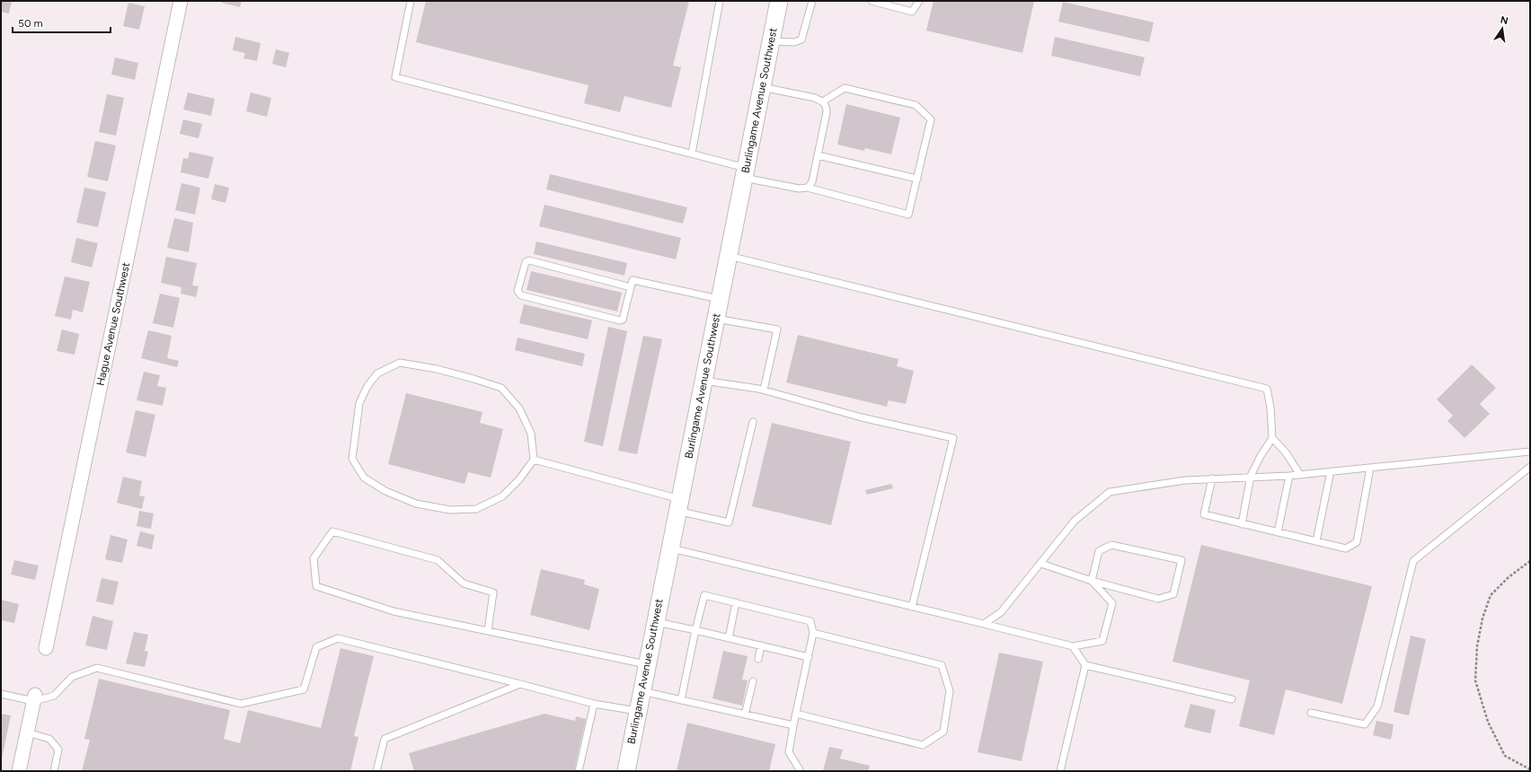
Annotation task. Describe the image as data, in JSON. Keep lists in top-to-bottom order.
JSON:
{
  "streets": {
    "street": ["Burlingame Avenue Southwest", "Hague Avenue Southwest"]
  },
  "scale_bar": "50 m",
  "north": "top"
}
